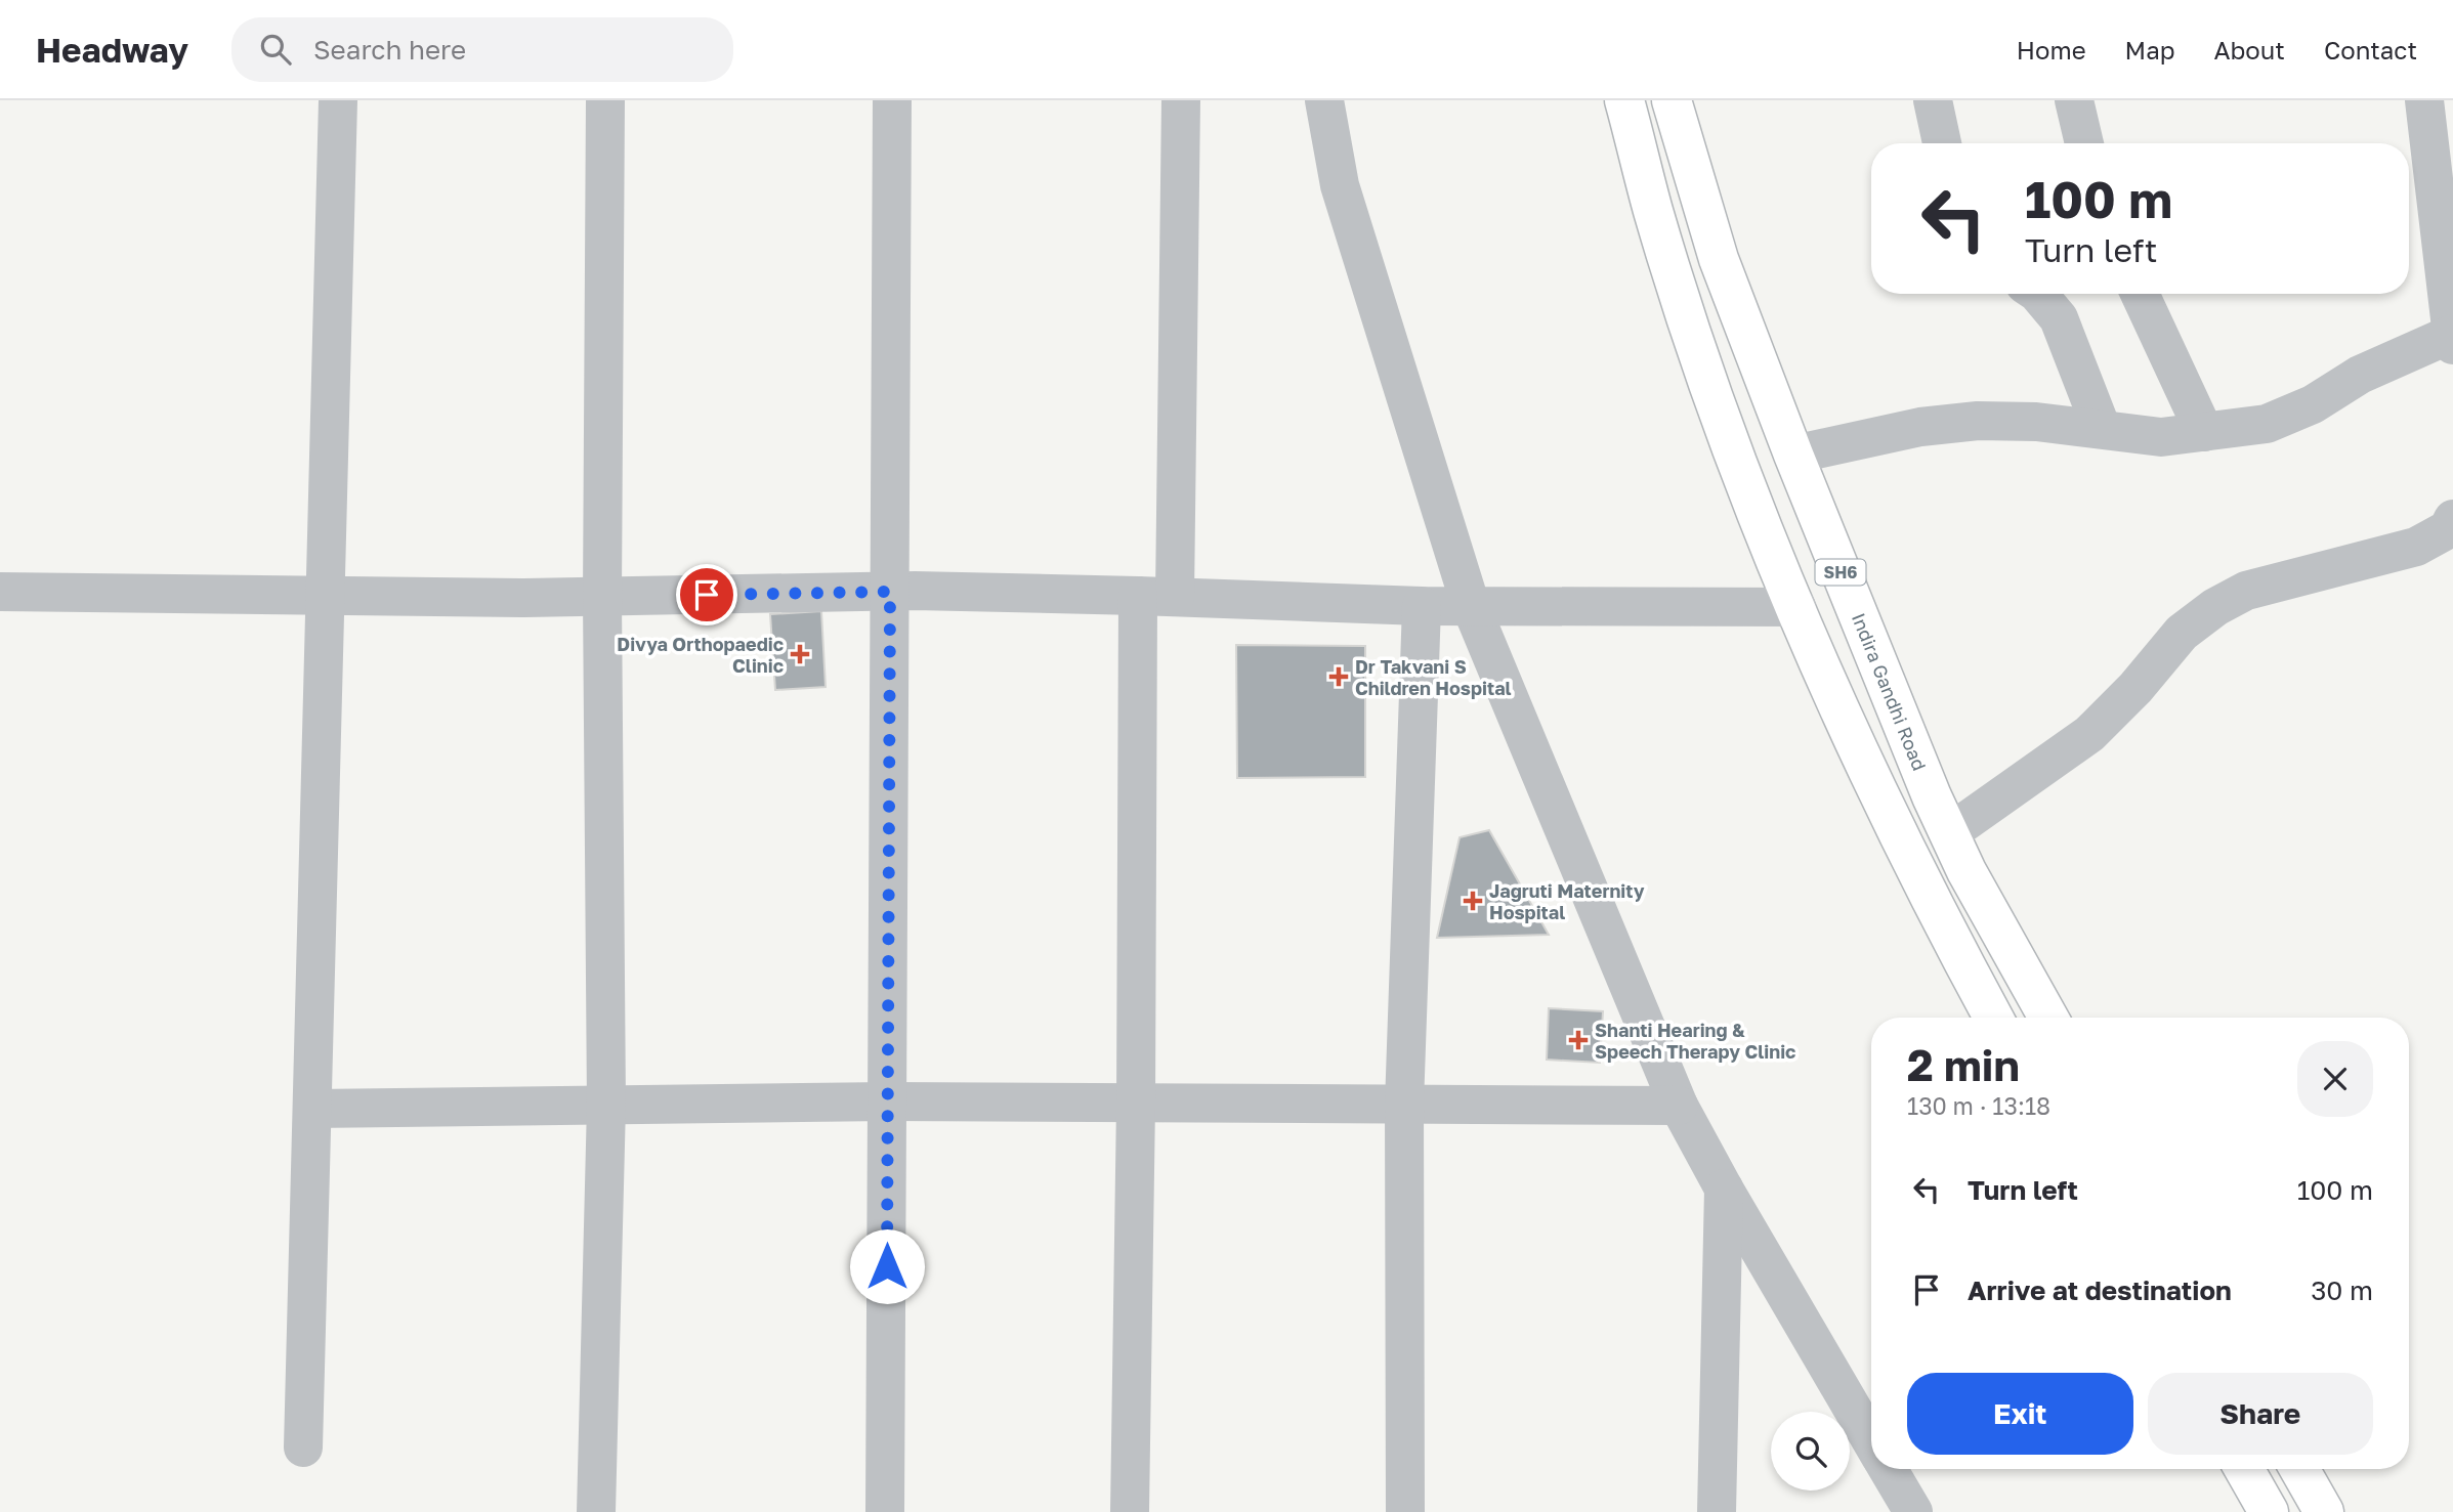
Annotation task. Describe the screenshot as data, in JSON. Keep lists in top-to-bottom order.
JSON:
{
  "streets": {
    "main road": ["SH6", "Indira Gandhi Road"]
  },
  "places": {
    "health": [
      "Divya Orthopaedic Clinic",
      "Dr Takvani S Children Hospital",
      "Jagruti Maternity Hospital",
      "Shanti Hearing & Speech Therapy Clinic"
    ]
  },
  "page": {
    "header": "Headway",
    "search": "Search here",
    "nav": [
      "Home",
      "Map",
      "About",
      "Contact"
    ],
    "turn": ["100 m", "Turn left"],
    "heading": ["2 min", "130 m · 13:18"],
    "list": [
      {
        "name": "Turn left",
        "value": "100 m"
      },
      {
        "name": "Arrive at destination",
        "value": "30 m"
      }
    ],
    "buttons": ["Exit", "Share"]
  }
}
